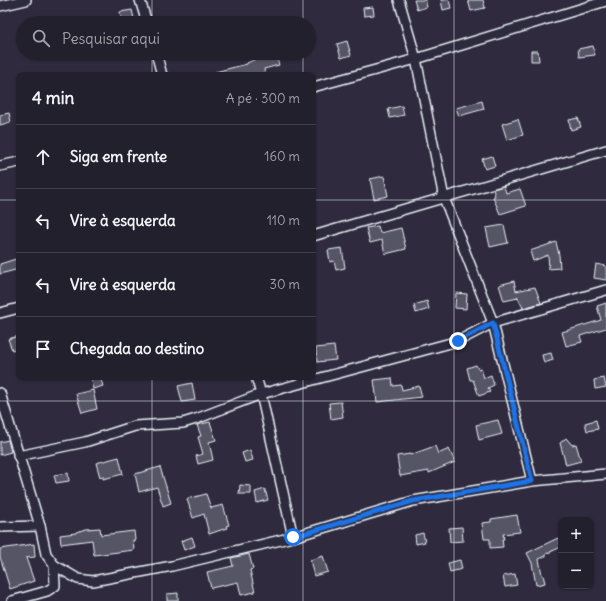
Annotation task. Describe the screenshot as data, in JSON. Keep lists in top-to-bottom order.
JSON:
{
  "page": {
    "search": "Pesquisar aqui",
    "heading": ["4 min", "A pé · 300 m"],
    "list": [
      ["Siga em frente", "160 m"],
      ["Vire à esquerda", "110 m"],
      ["Vire à esquerda", "30 m"],
      "Chegada ao destino"
    ],
    "map_buttons": ["+", "−"]
  }
}
